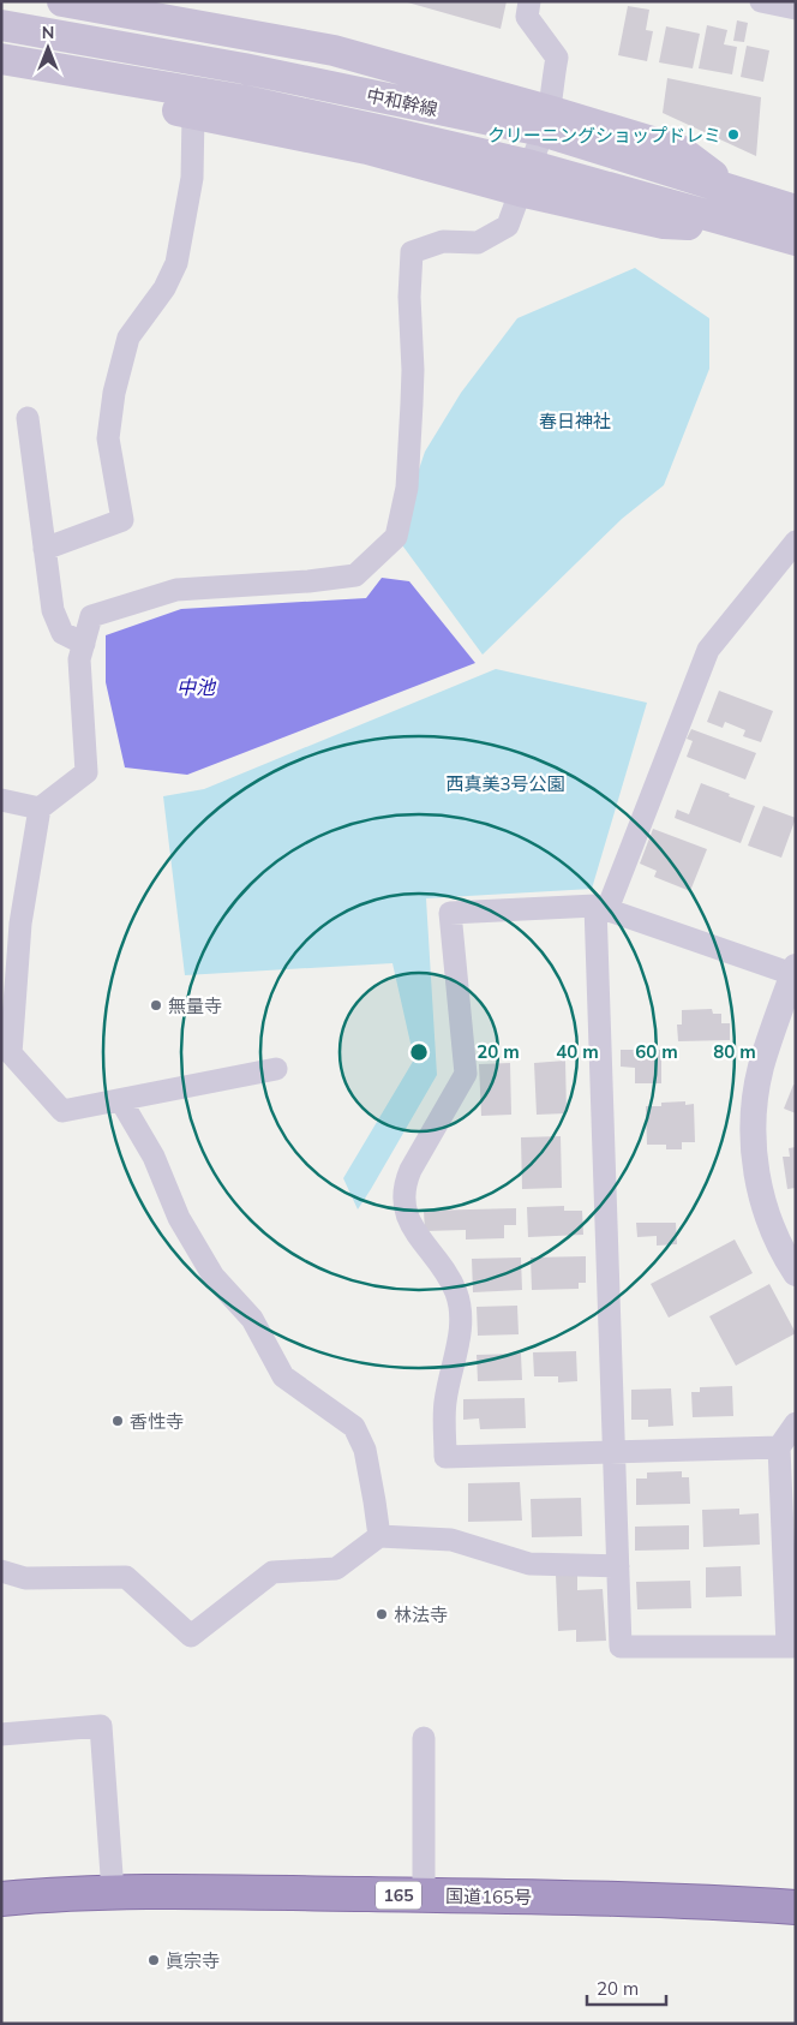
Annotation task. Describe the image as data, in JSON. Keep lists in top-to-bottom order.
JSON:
{
  "streets": {
    "highway": ["165", "国道165号"],
    "main road": ["中和幹線"]
  },
  "water": ["中池"],
  "parks": ["春日神社", "西真美3号公園"],
  "places": [
    "クリーニングショップドレミ",
    "無量寺",
    "香性寺",
    "林法寺",
    "眞宗寺"
  ],
  "scale_bar": "20 m",
  "north": "top",
  "rings": [
    "20 m",
    "40 m",
    "60 m",
    "80 m"
  ]
}
